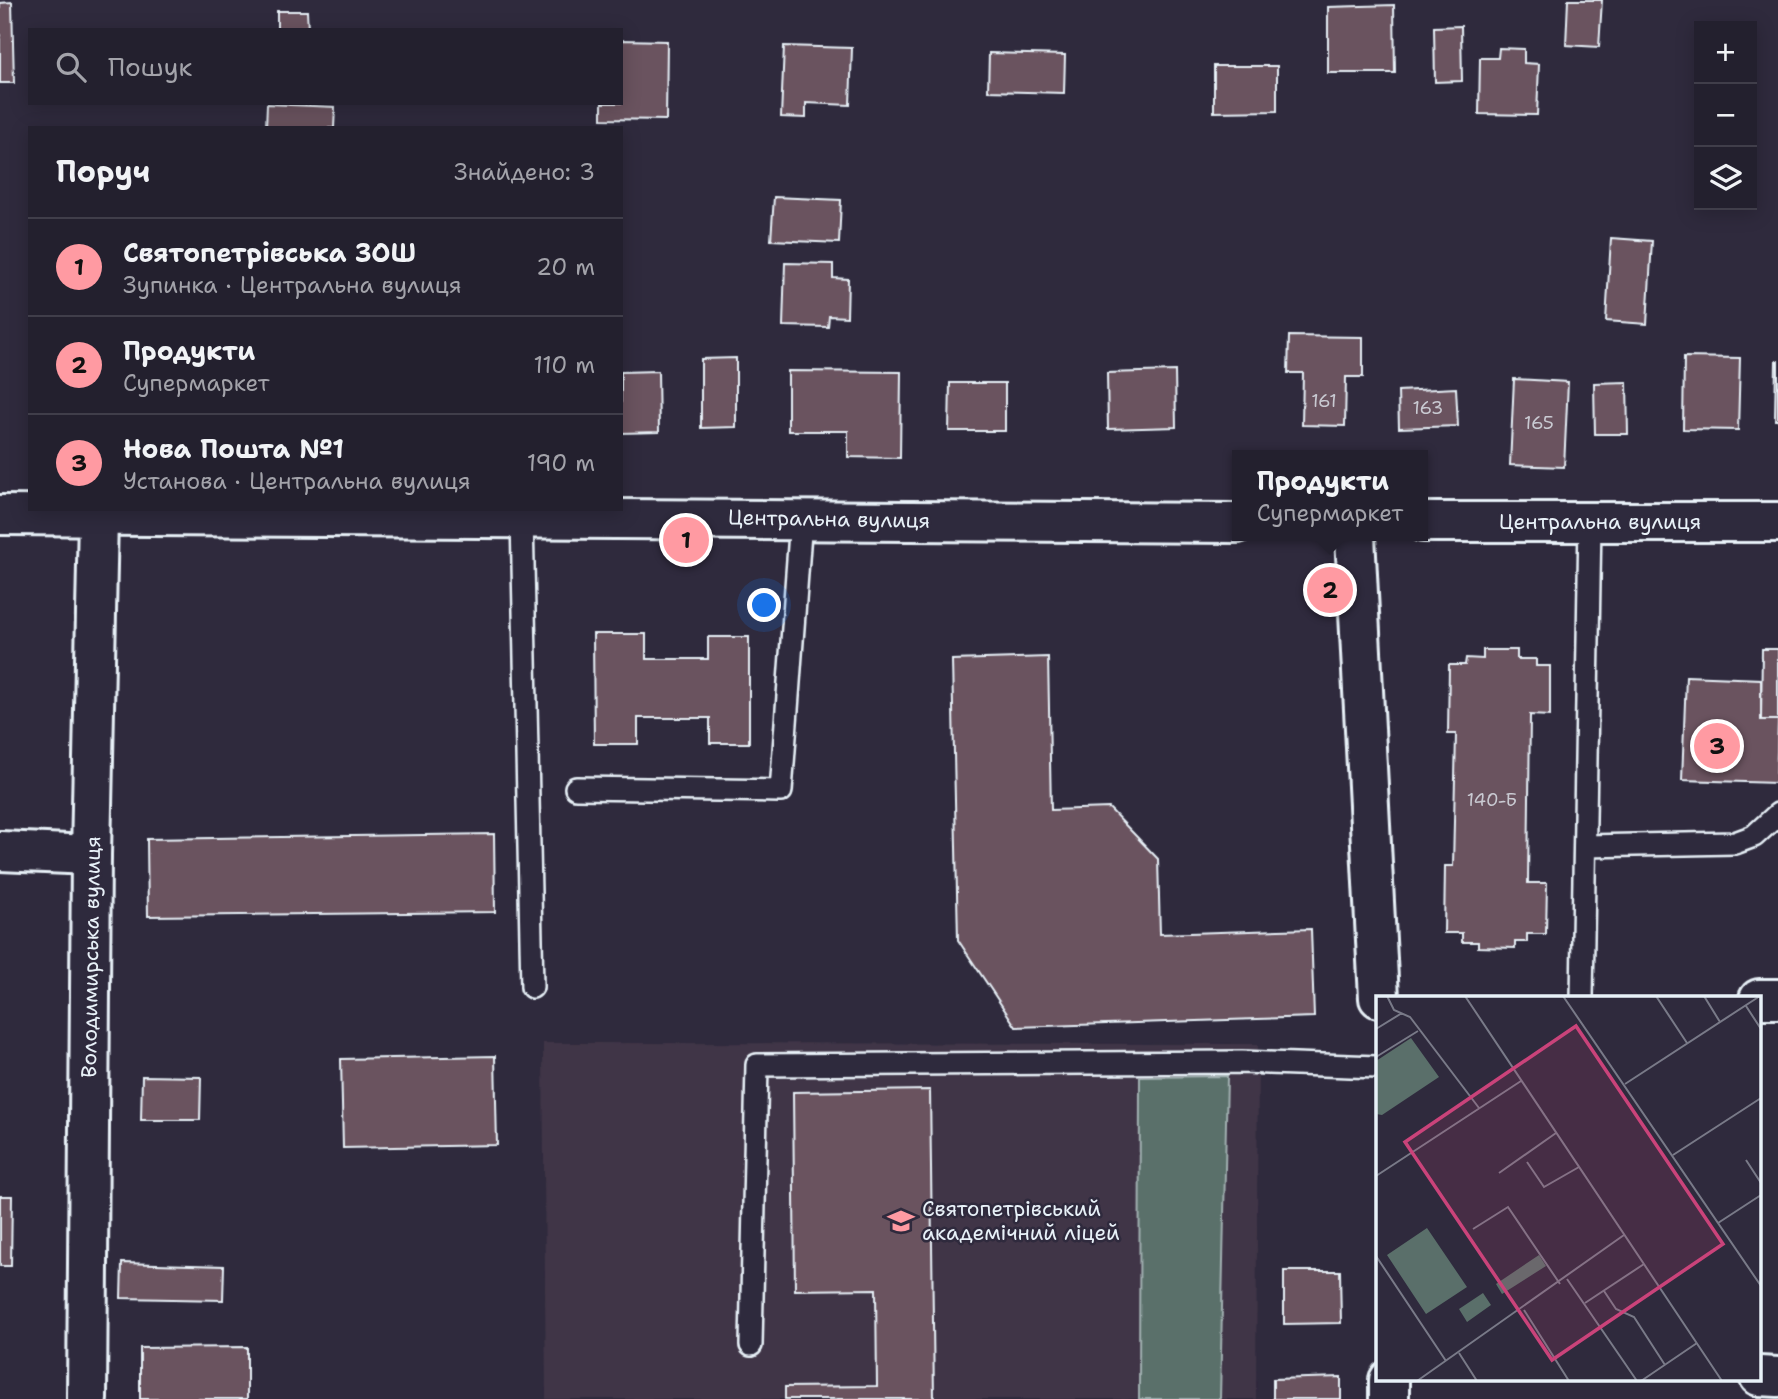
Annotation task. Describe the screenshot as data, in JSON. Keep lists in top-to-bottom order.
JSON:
{
  "streets": {
    "main road": ["Центральна вулиця", "Володимирська вулиця"]
  },
  "crossings": [
    ["Центральна вулиця", "Володимирська вулиця"]
  ],
  "places": {
    "school or university": ["Святопетрівський академічний ліцей"]
  },
  "house_numbers": [
    "161",
    "163",
    "165",
    "140-Б"
  ],
  "page": {
    "map_buttons": ["+", "−"],
    "search": "Пошук",
    "heading": ["Поруч", "Знайдено: 3"],
    "list": [
      {
        "mark": "1",
        "name": "Святопетрівська ЗОШ",
        "note": "Зупинка · Центральна вулиця",
        "value": "20 m"
      },
      {
        "mark": "2",
        "name": "Продукти",
        "note": "Супермаркет",
        "value": "110 m"
      },
      {
        "mark": "3",
        "name": "Нова Пошта №1",
        "note": "Установа · Центральна вулиця",
        "value": "190 m"
      }
    ],
    "popup": ["Продукти", "Супермаркет"],
    "pins": ["1", "2", "3"]
  }
}
